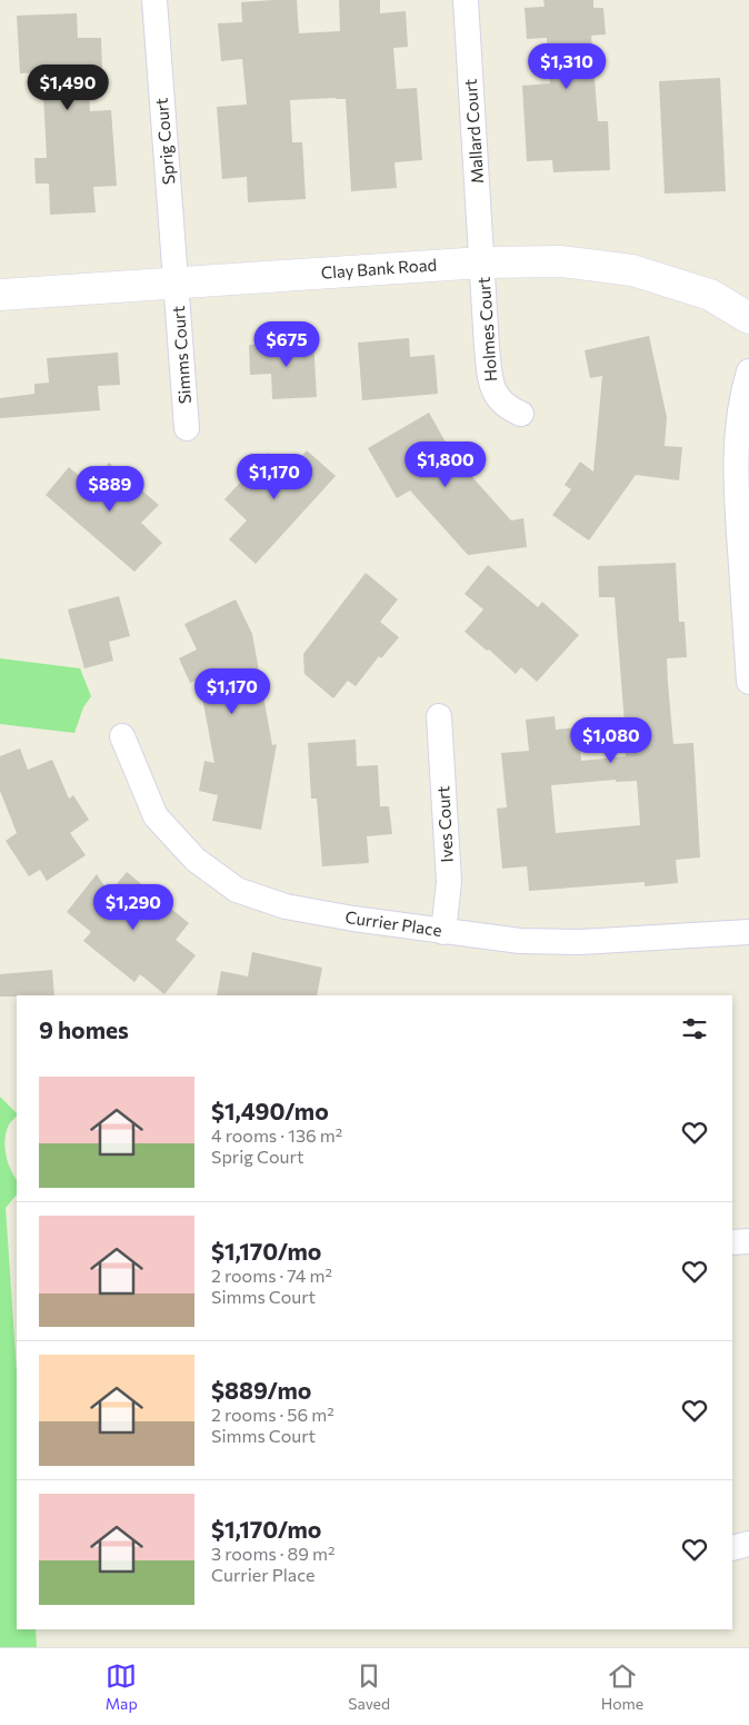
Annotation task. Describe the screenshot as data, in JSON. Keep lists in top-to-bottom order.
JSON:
{
  "streets": {
    "street": [
      "Mallard Court",
      "Sprig Court",
      "Clay Bank Road",
      "Holmes Court",
      "Simms Court",
      "Ives Court",
      "Currier Place"
    ]
  },
  "crossings": [
    ["Mallard Court", "Clay Bank Road"],
    ["Mallard Court", "Holmes Court"],
    ["Sprig Court", "Clay Bank Road"],
    ["Sprig Court", "Simms Court"],
    ["Clay Bank Road", "Holmes Court"],
    ["Clay Bank Road", "Simms Court"],
    ["Ives Court", "Currier Place"]
  ],
  "page": {
    "price": [
      "$1,310",
      "$1,490",
      "$675",
      "$1,800",
      "$1,170",
      "$889",
      "$1,170",
      "$1,080",
      "$1,290"
    ],
    "heading": "9 homes",
    "list": [
      {
        "name": "$1,490/mo",
        "note": "4 rooms · 136 m² · Sprig Court"
      },
      {
        "name": "$1,170/mo",
        "note": "2 rooms · 74 m² · Simms Court"
      },
      {
        "name": "$889/mo",
        "note": "2 rooms · 56 m² · Simms Court"
      },
      {
        "name": "$1,170/mo",
        "note": "3 rooms · 89 m² · Currier Place"
      }
    ],
    "tabs": ["Map", "Saved", "Home"]
  }
}
